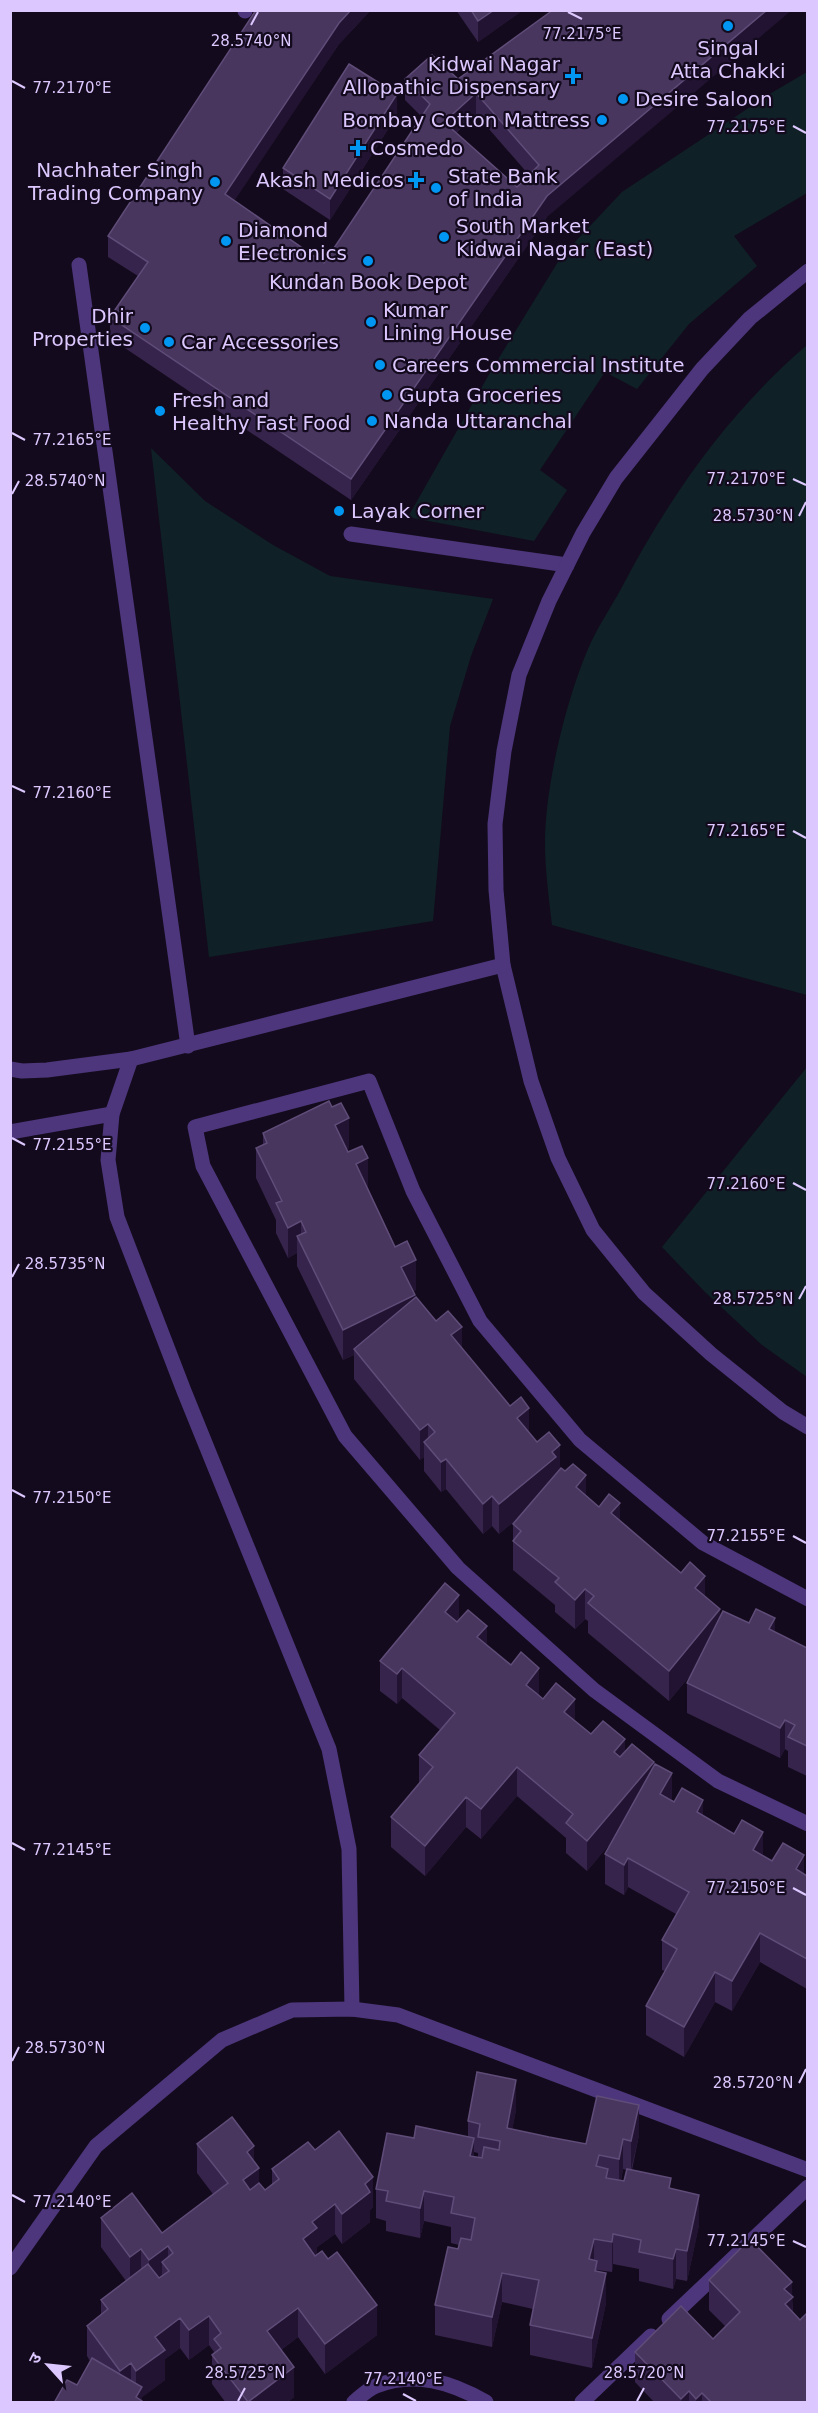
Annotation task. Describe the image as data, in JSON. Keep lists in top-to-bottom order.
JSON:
{
  "places": {
    "other": [
      "Singal Atta Chakki",
      "Desire Saloon",
      "Bombay Cotton Mattress",
      "Nachhater Singh Trading Company",
      "State Bank of India",
      "South Market Kidwai Nagar (East)",
      "Diamond Electronics",
      "Kundan Book Depot",
      "Kumar Lining House",
      "Dhir Properties",
      "Car Accessories",
      "Careers Commercial Institute",
      "Gupta Groceries",
      "Fresh and Healthy Fast Food",
      "Nanda Uttaranchal",
      "Layak Corner"
    ],
    "health": ["Kidwai Nagar Allopathic Dispensary", "Cosmedo", "Akash Medicos"]
  },
  "north": "top left",
  "coordinates": [
    "77.2175°E",
    "28.5740°N",
    "77.2170°E",
    "77.2165°E",
    "28.5730°N",
    "77.2160°E",
    "77.2155°E",
    "28.5735°N",
    "28.5725°N",
    "77.2150°E",
    "77.2145°E",
    "28.5720°N",
    "77.2140°E"
  ]
}
